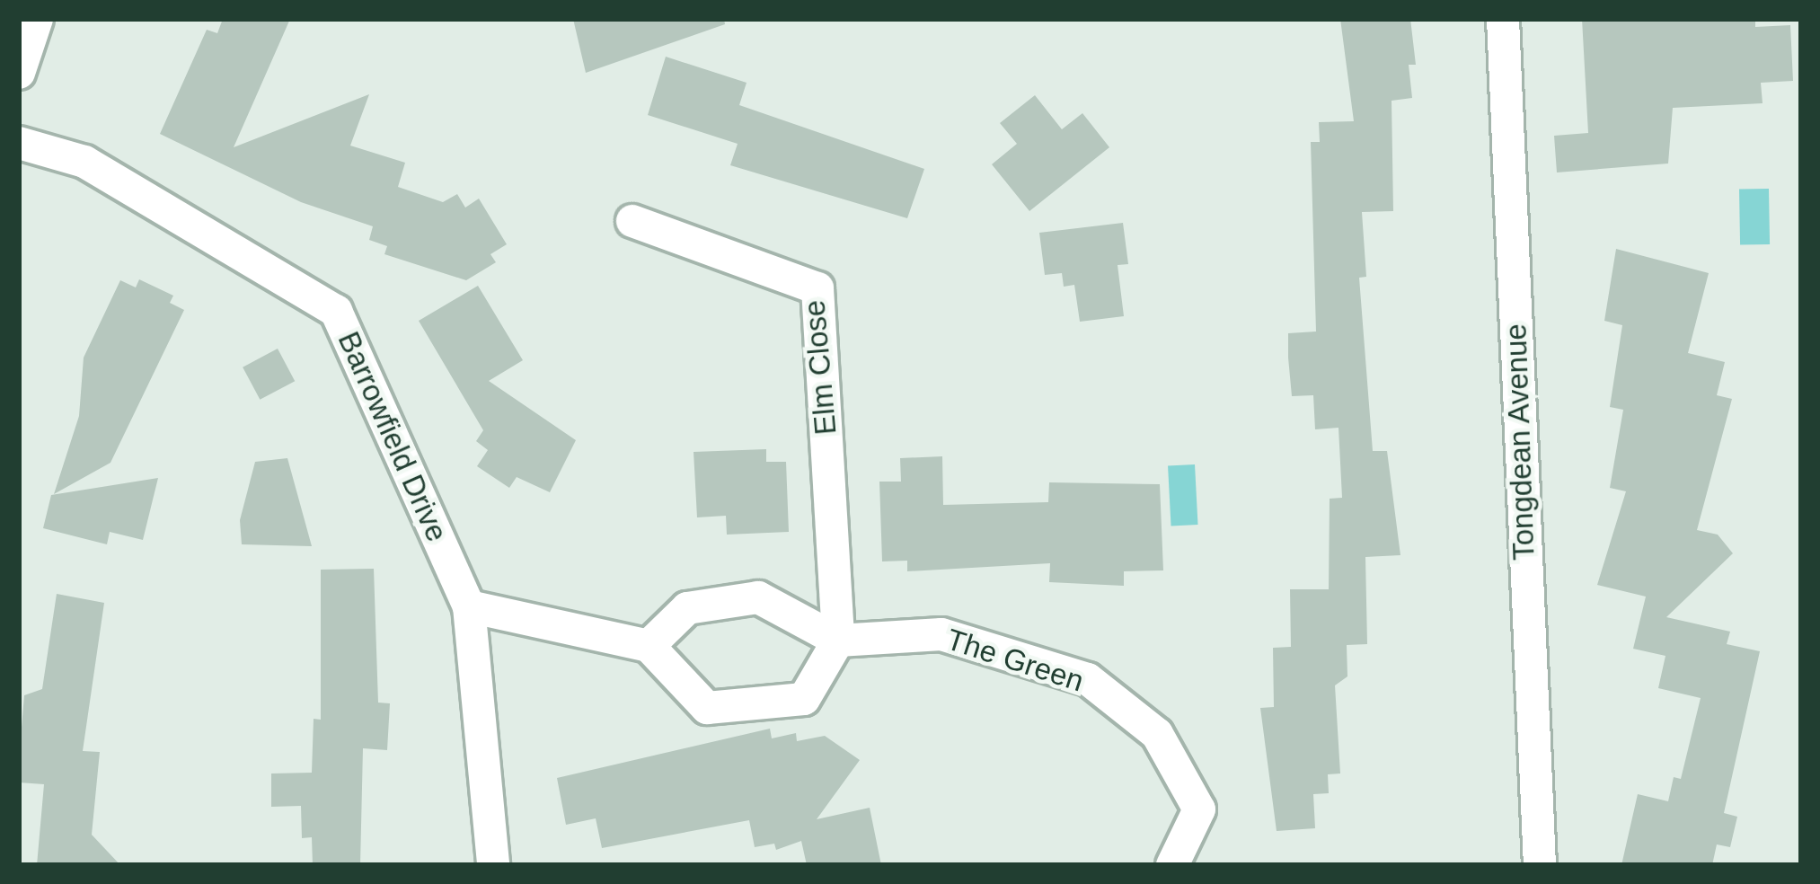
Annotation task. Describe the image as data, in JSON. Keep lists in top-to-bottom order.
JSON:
{
  "streets": {
    "street": [
      "Elm Close",
      "Barrowfield Drive",
      "Tongdean Avenue",
      "The Green"
    ]
  },
  "crossings": [
    ["Elm Close", "The Green"]
  ]
}
